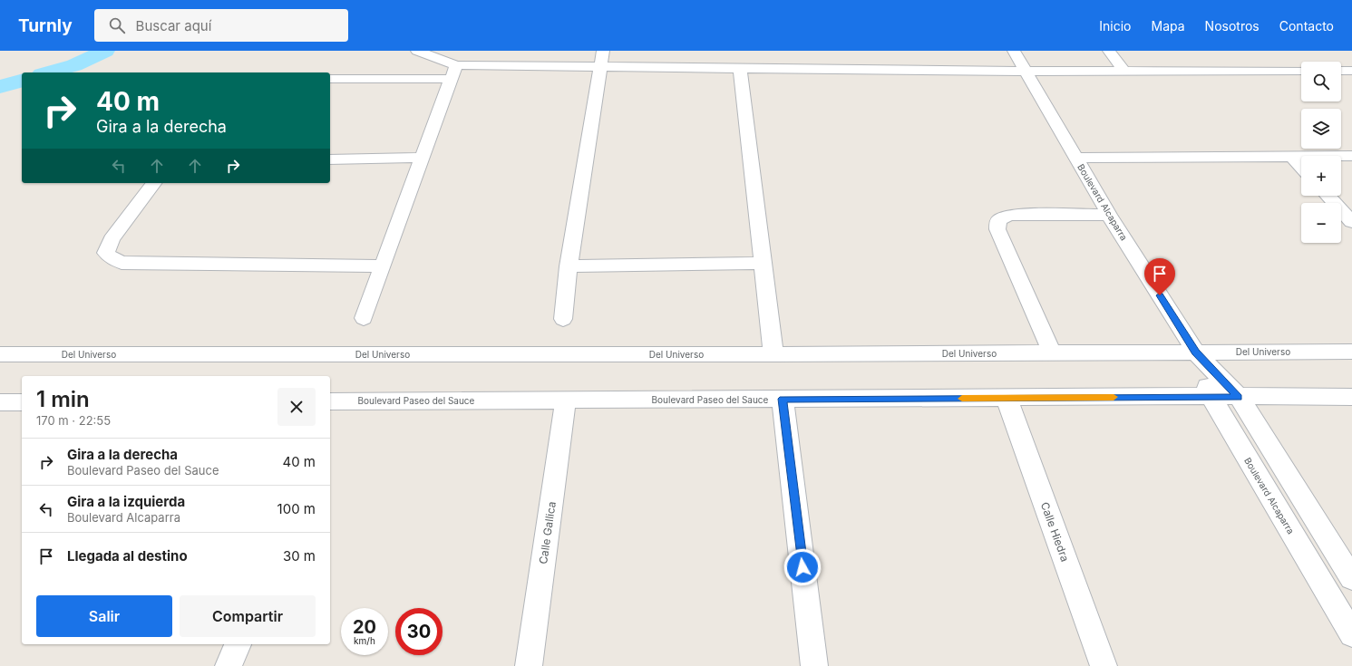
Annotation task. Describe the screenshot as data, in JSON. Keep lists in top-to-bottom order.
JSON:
{
  "streets": {
    "street": [
      "Boulevard Alcaparra",
      "Del Universo",
      "Boulevard Paseo del Sauce",
      "Calle Hiedra",
      "Calle Gallica"
    ]
  },
  "crossings": [
    ["Boulevard Alcaparra", "Del Universo"],
    ["Boulevard Alcaparra", "Boulevard Paseo del Sauce"],
    ["Boulevard Paseo del Sauce", "Calle Hiedra"],
    ["Boulevard Paseo del Sauce", "Calle Gallica"]
  ],
  "page": {
    "header": "Turnly",
    "search": "Buscar aquí",
    "nav": [
      "Inicio",
      "Mapa",
      "Nosotros",
      "Contacto"
    ],
    "map_buttons": ["+", "−"],
    "turn": ["40 m", "Gira a la derecha"],
    "heading": ["1 min", "170 m · 22:55"],
    "list": [
      {
        "name": "Gira a la derecha",
        "note": "Boulevard Paseo del Sauce",
        "value": "40 m"
      },
      {
        "name": "Gira a la izquierda",
        "note": "Boulevard Alcaparra",
        "value": "100 m"
      },
      {
        "name": "Llegada al destino",
        "value": "30 m"
      }
    ],
    "buttons": ["Salir", "Compartir"],
    "speed": "20 km/h",
    "limit": "30"
  }
}
